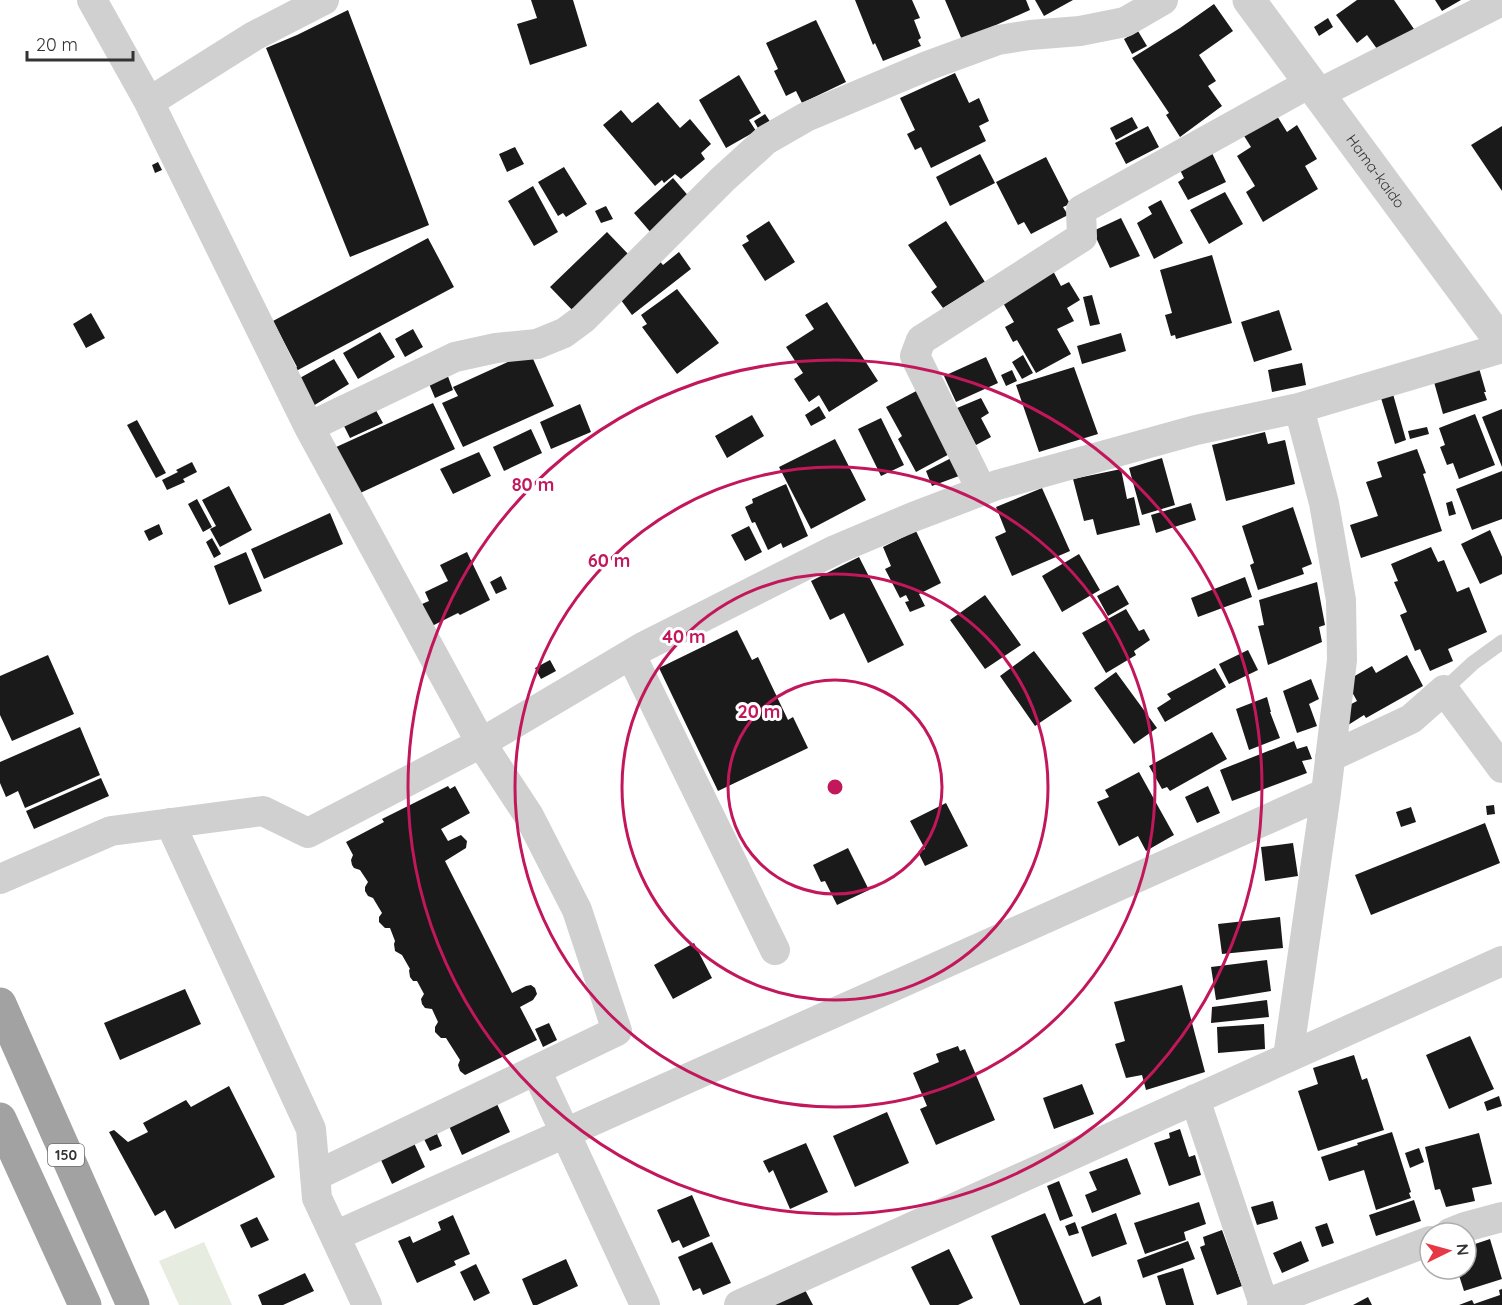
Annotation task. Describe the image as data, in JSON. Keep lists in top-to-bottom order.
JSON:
{
  "streets": {
    "highway": ["150"],
    "street": ["Hama-kaido"]
  },
  "scale_bar": "20 m",
  "north": "right",
  "rings": [
    "80 m",
    "60 m",
    "40 m",
    "20 m"
  ]
}
